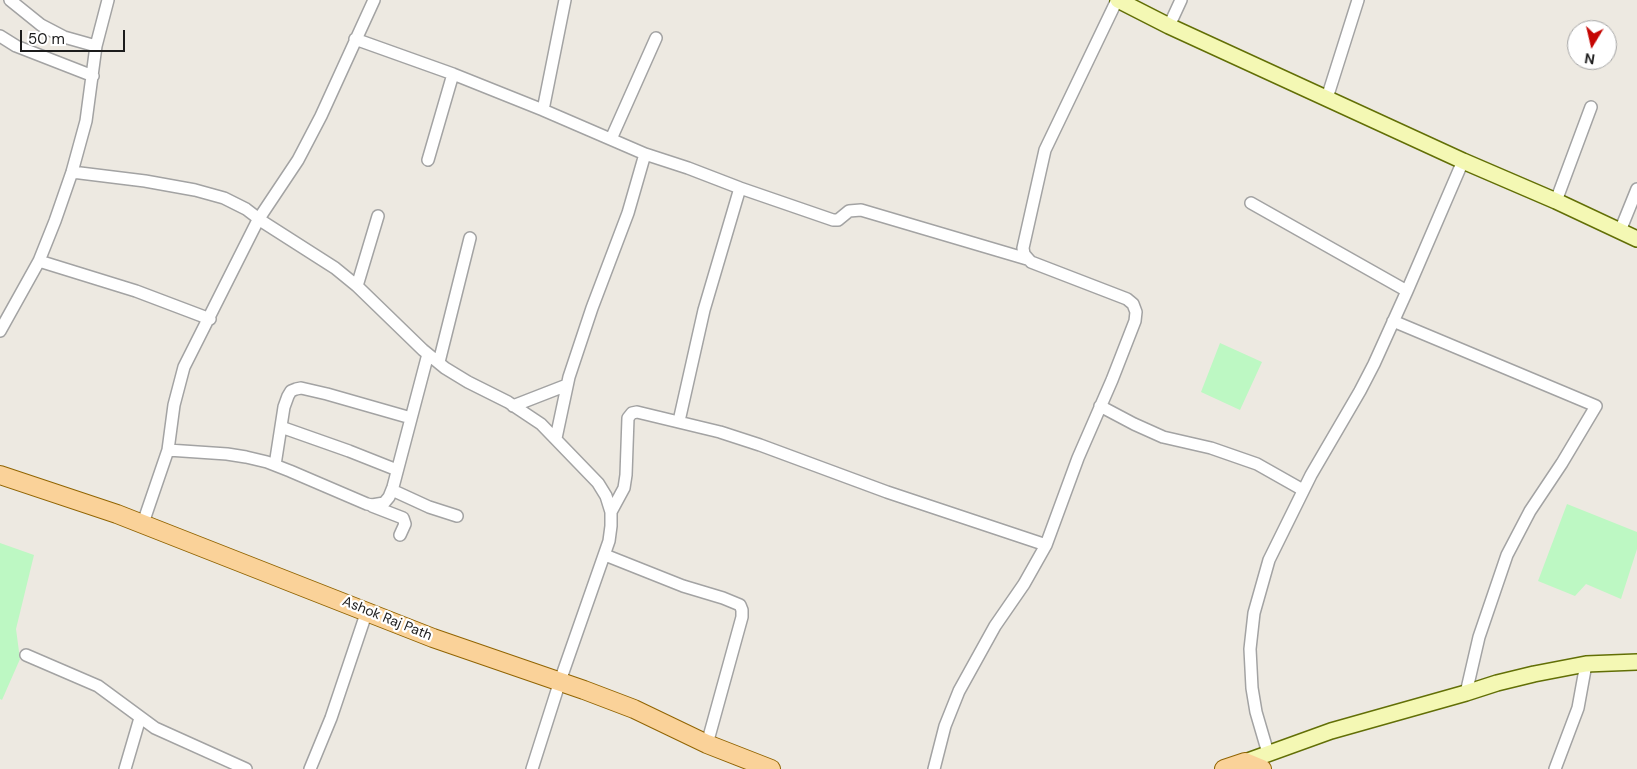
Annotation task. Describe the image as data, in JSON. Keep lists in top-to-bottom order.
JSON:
{
  "streets": {
    "main road": ["Ashok Raj Path"]
  },
  "scale_bar": "50 m",
  "north": "bottom"
}
